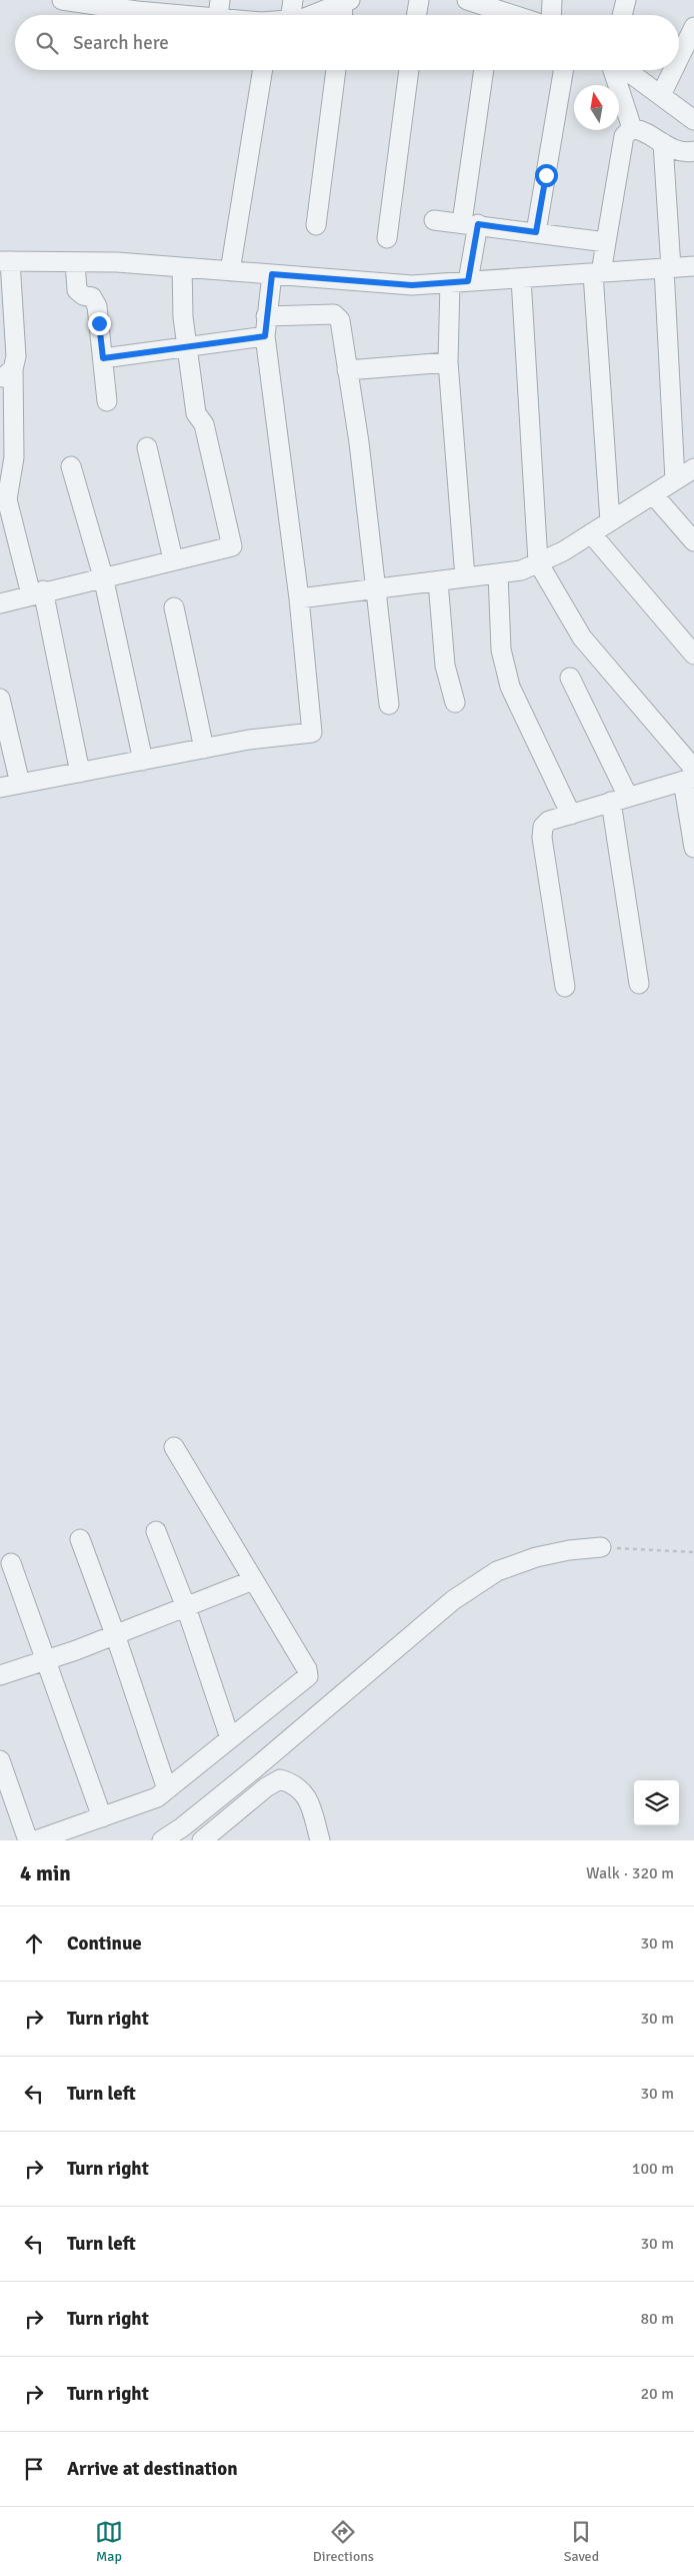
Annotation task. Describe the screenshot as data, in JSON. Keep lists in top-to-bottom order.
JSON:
{
  "north": "top",
  "page": {
    "search": "Search here",
    "heading": ["4 min", "Walk · 320 m"],
    "list": [
      ["Continue", "30 m"],
      ["Turn right", "30 m"],
      ["Turn left", "30 m"],
      ["Turn right", "100 m"],
      ["Turn left", "30 m"],
      ["Turn right", "80 m"],
      ["Turn right", "20 m"],
      "Arrive at destination"
    ],
    "nav": ["Map", "Directions", "Saved"]
  }
}
